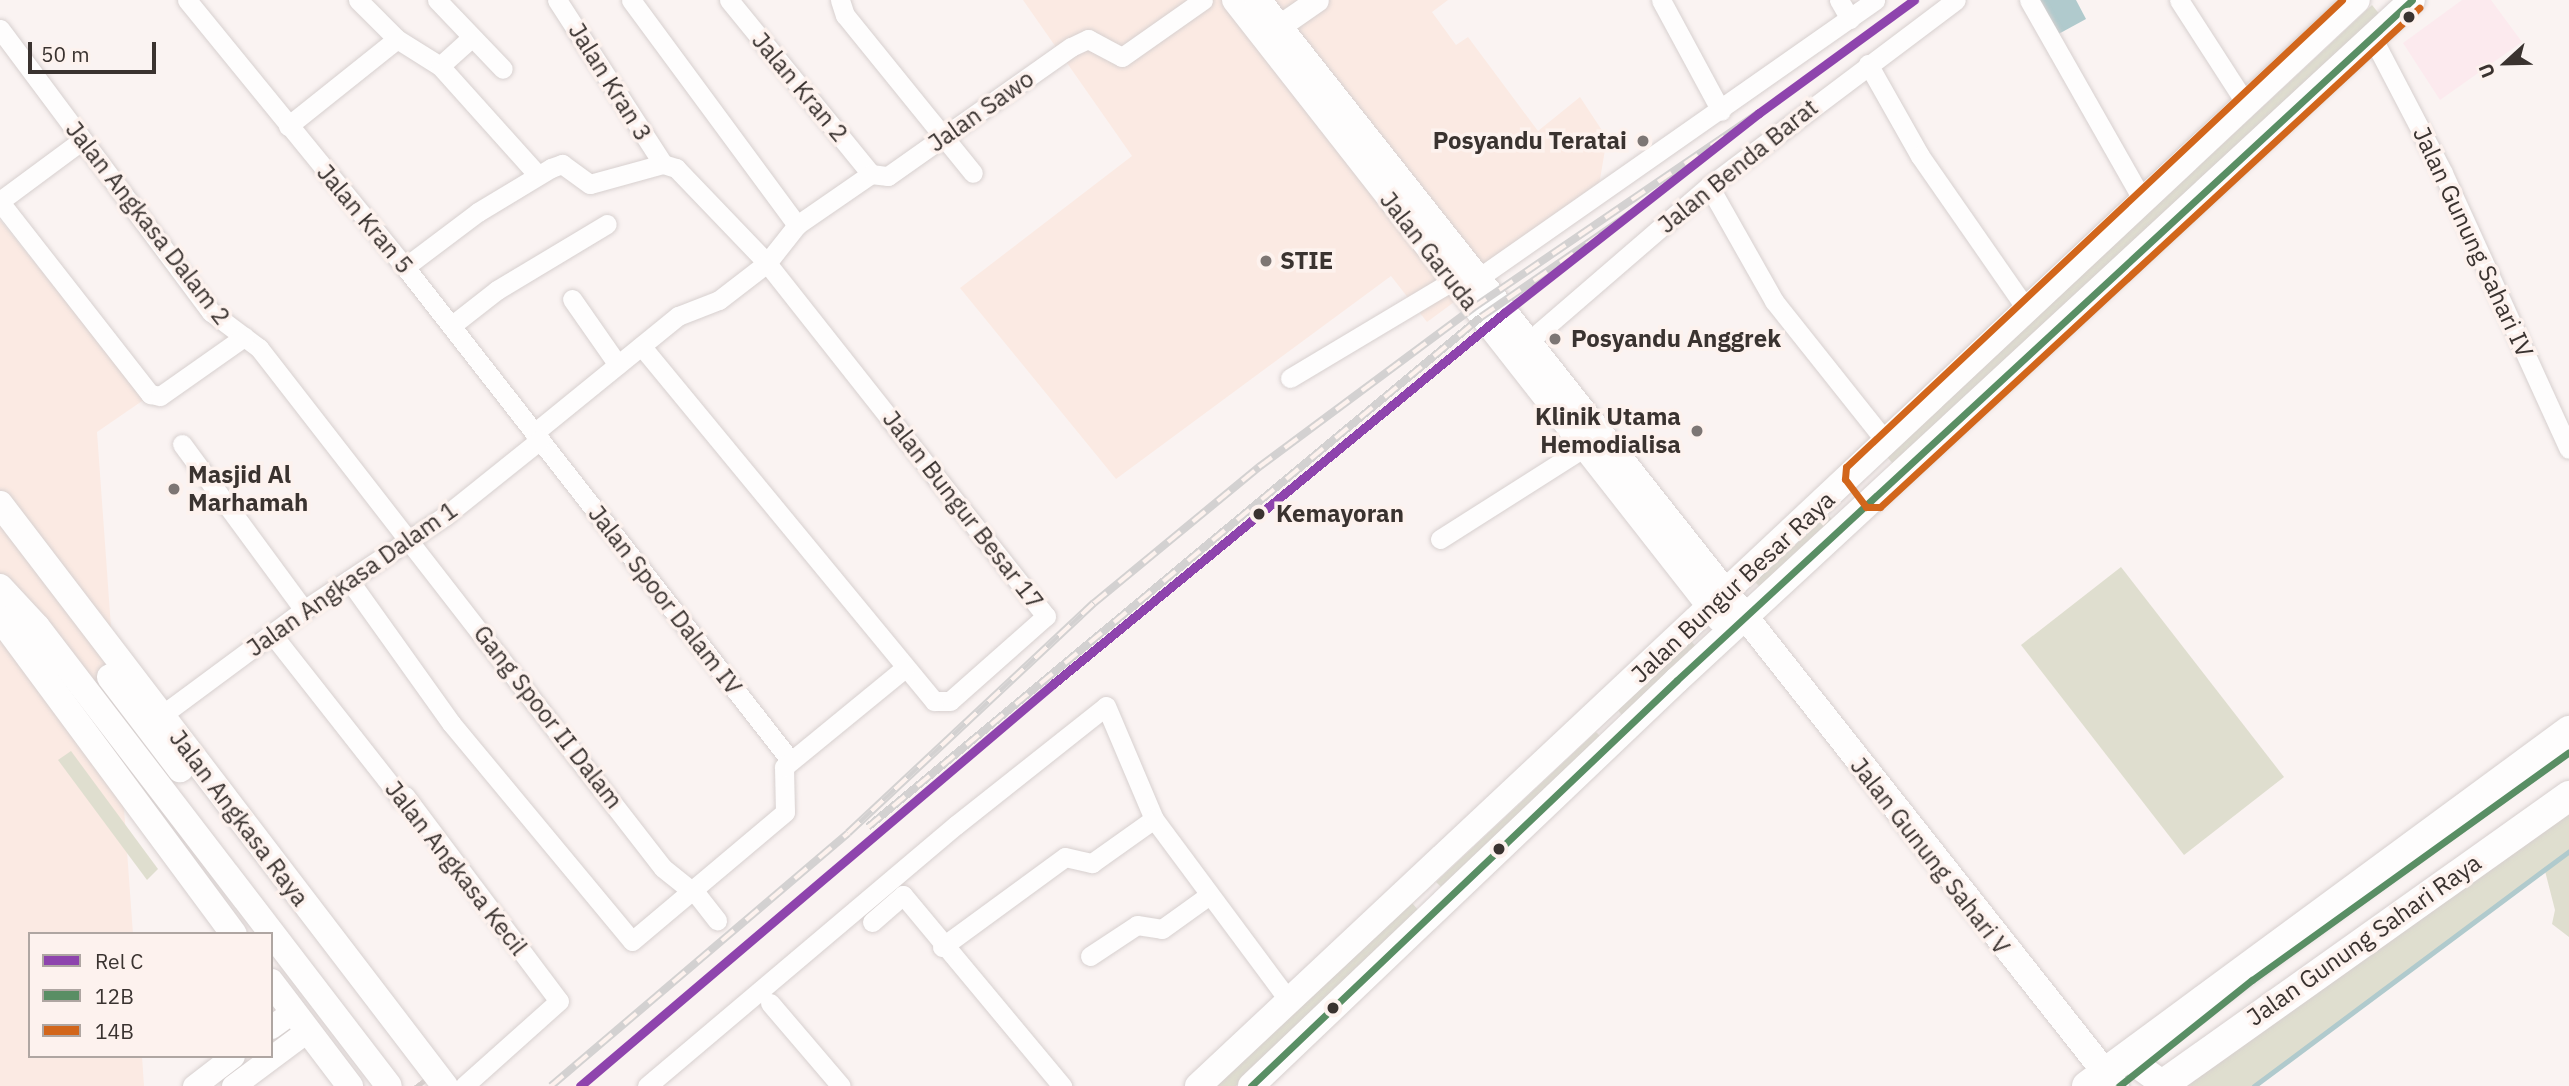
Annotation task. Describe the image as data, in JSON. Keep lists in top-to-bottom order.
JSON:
{
  "streets": {
    "main road": [
      "Jalan Garuda",
      "Jalan Bungur Besar Raya",
      "Jalan Angkasa Raya",
      "Jalan Gunung Sahari V",
      "Jalan Gunung Sahari Raya"
    ],
    "street": [
      "Jalan Kran 3",
      "Jalan Kran 2",
      "Jalan Sawo",
      "Jalan Benda Barat",
      "Jalan Kran 5",
      "Jalan Angkasa Dalam 2",
      "Jalan Gunung Sahari IV",
      "Jalan Bungur Besar 17",
      "Jalan Angkasa Dalam 1",
      "Jalan Spoor Dalam IV",
      "Gang Spoor II Dalam",
      "Jalan Angkasa Kecil"
    ]
  },
  "crossings": [
    ["Jalan Kran 3", "Jalan Bungur Besar 17"],
    ["Jalan Kran 2", "Jalan Sawo"],
    ["Jalan Sawo", "Jalan Bungur Besar 17"],
    ["Jalan Sawo", "Jalan Angkasa Dalam 1"],
    ["Jalan Benda Barat", "Jalan Garuda"],
    ["Jalan Kran 5", "Jalan Angkasa Dalam 1"],
    ["Jalan Kran 5", "Jalan Spoor Dalam IV"],
    ["Jalan Angkasa Dalam 2", "Jalan Angkasa Dalam 1"],
    ["Jalan Angkasa Dalam 2", "Gang Spoor II Dalam"],
    ["Jalan Gunung Sahari IV", "Jalan Bungur Besar Raya"],
    ["Jalan Garuda", "Jalan Bungur Besar Raya"],
    ["Jalan Garuda", "Jalan Gunung Sahari V"],
    ["Jalan Bungur Besar 17", "Jalan Angkasa Dalam 1"],
    ["Jalan Angkasa Dalam 1", "Jalan Spoor Dalam IV"],
    ["Jalan Angkasa Dalam 1", "Gang Spoor II Dalam"],
    ["Jalan Angkasa Dalam 1", "Jalan Angkasa Raya"],
    ["Jalan Angkasa Dalam 1", "Jalan Angkasa Kecil"],
    ["Jalan Bungur Besar Raya", "Jalan Gunung Sahari V"],
    ["Jalan Gunung Sahari V", "Jalan Gunung Sahari Raya"]
  ],
  "places": [
    "Posyandu Teratai",
    "STIE",
    "Posyandu Anggrek",
    "Klinik Utama Hemodialisa",
    "Masjid Al Marhamah",
    "Kemayoran"
  ],
  "lines": ["rail line C", "transit line 12B", "transit line 14B"],
  "legend": ["Rel C", "12B", "14B"],
  "scale_bar": "50 m",
  "north": "left"
}
